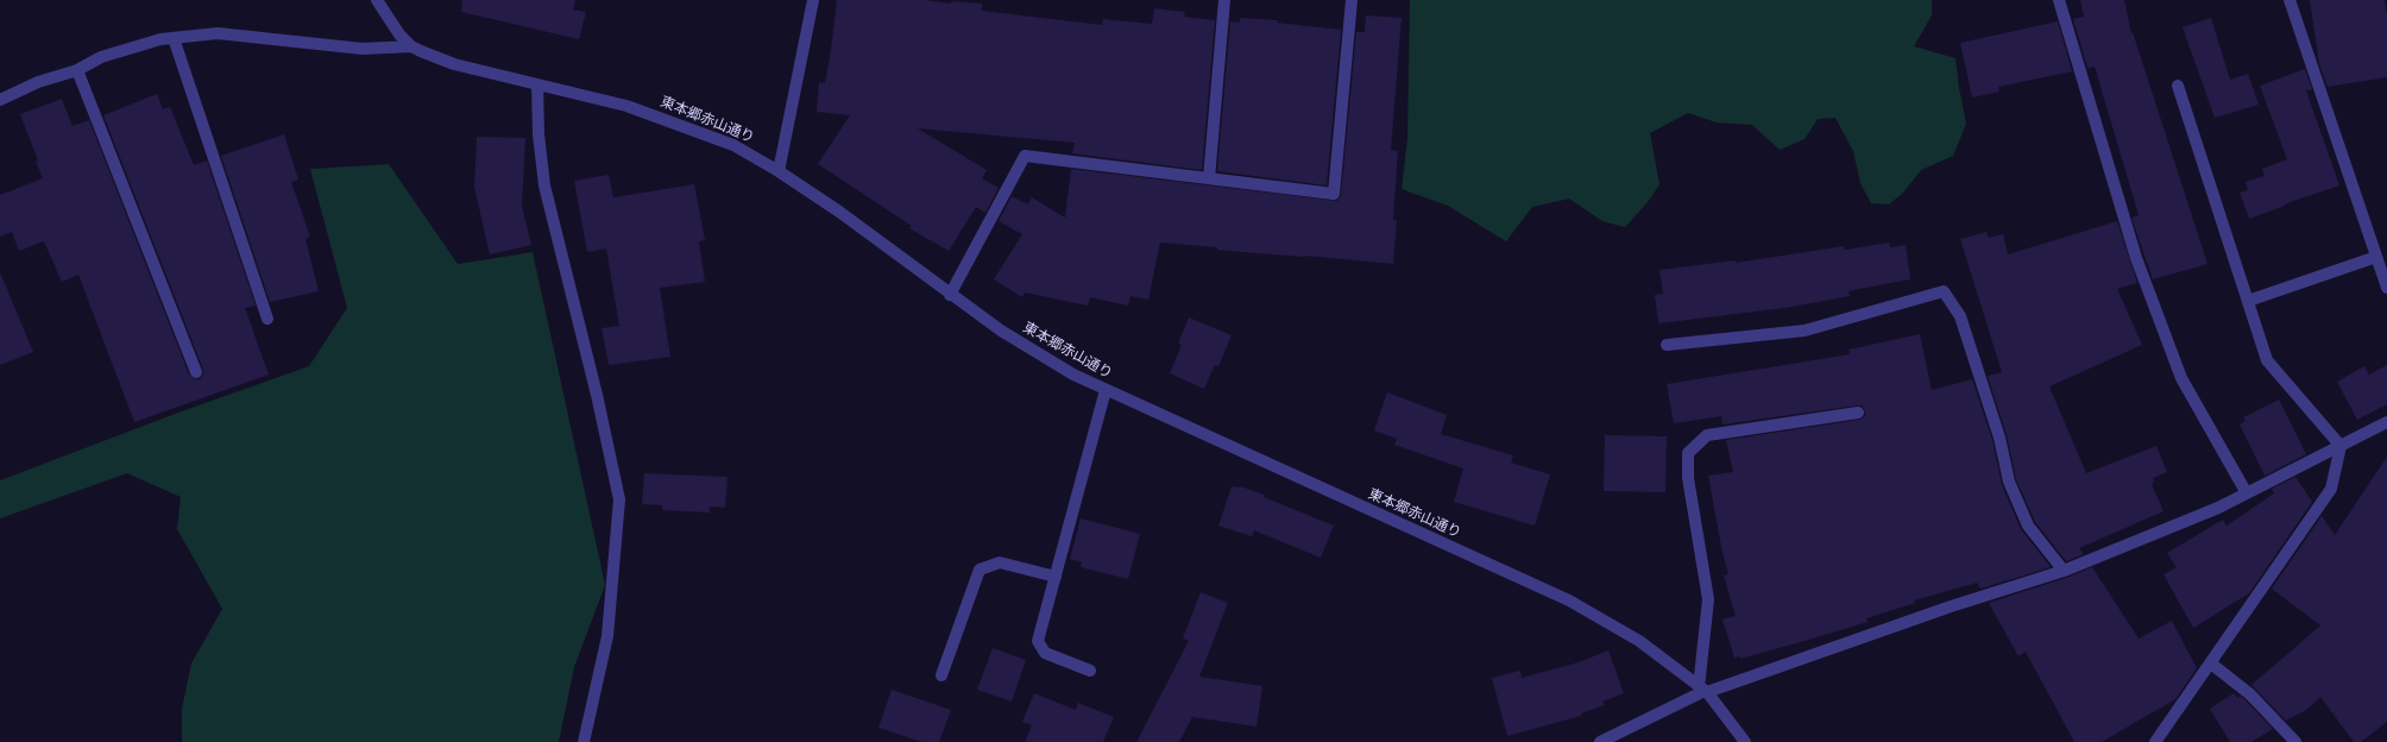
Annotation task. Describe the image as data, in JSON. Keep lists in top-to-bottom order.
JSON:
{
  "streets": {
    "street": ["東本郷赤山通り"]
  }
}
